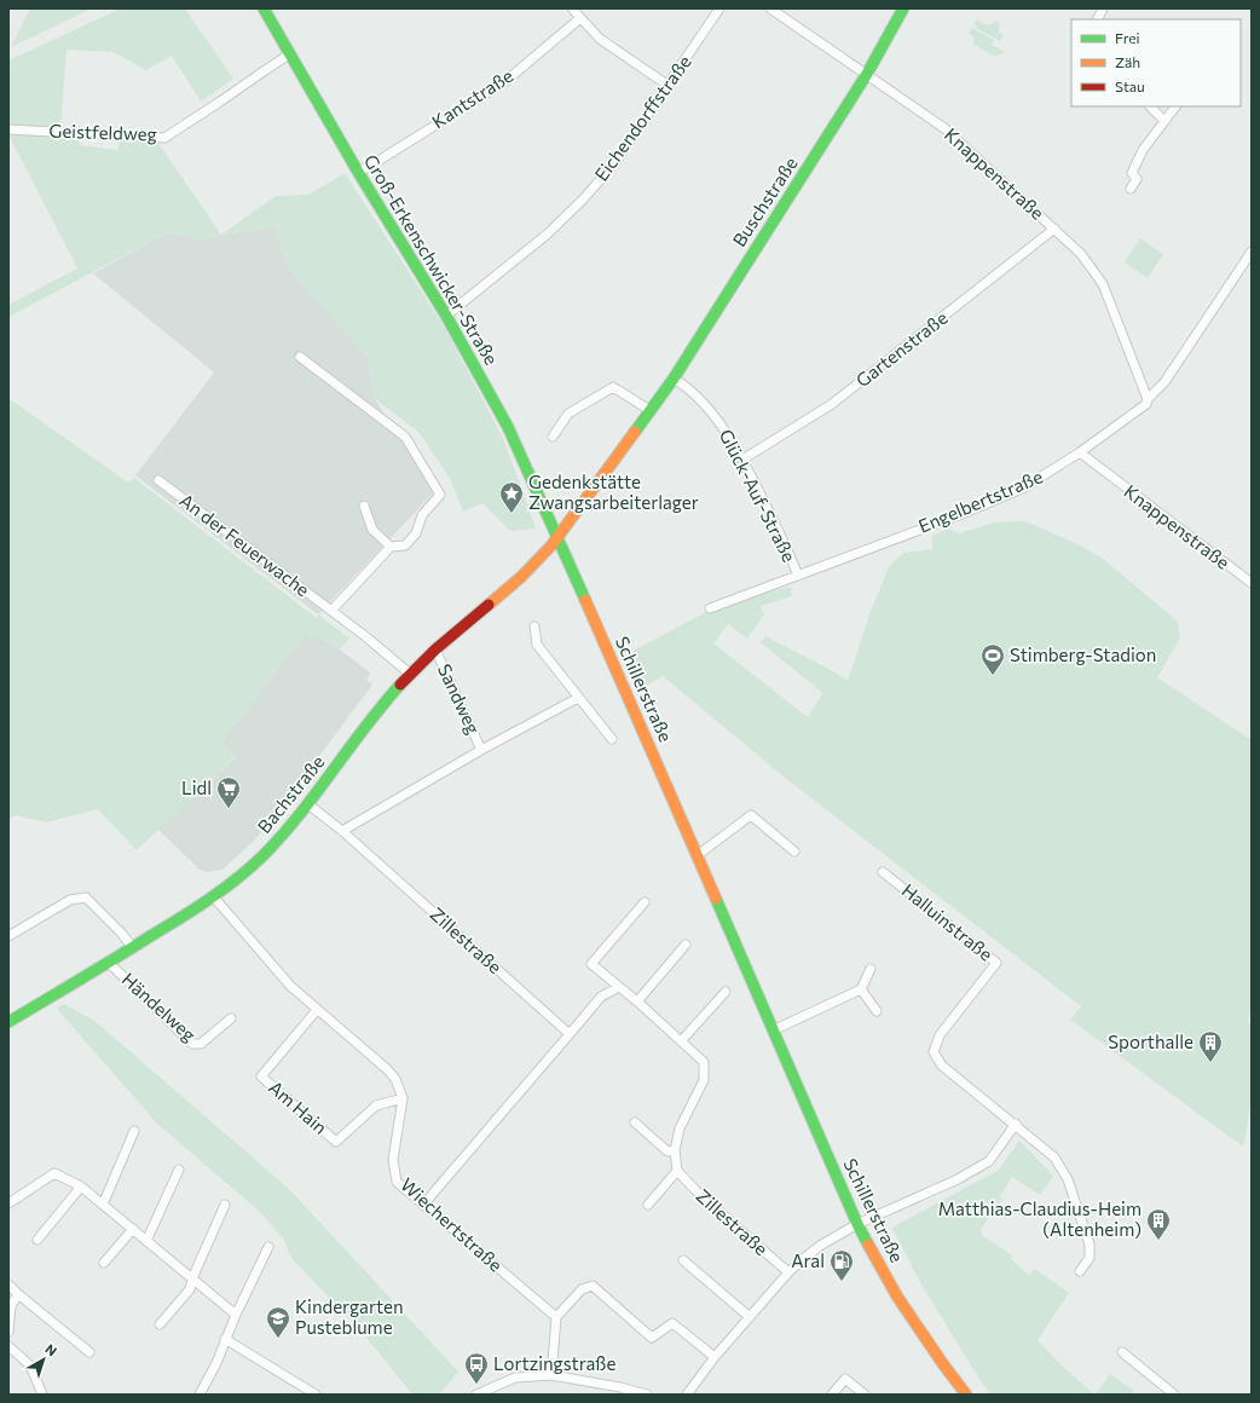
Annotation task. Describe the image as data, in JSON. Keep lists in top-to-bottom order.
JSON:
{
  "streets": {
    "main road": [
      "Buschstraße",
      "Groß-Erkenschwicker-Straße",
      "Schillerstraße",
      "Bachstraße"
    ],
    "street": [
      "Kantstraße",
      "Eichendorffstraße",
      "Geistfeldweg",
      "Knappenstraße",
      "Gartenstraße",
      "Glück-Auf-Straße",
      "Engelbertstraße",
      "An der Feuerwache",
      "Sandweg",
      "Halluinstraße",
      "Zillestraße",
      "Händelweg",
      "Am Hain",
      "Wiechertstraße"
    ]
  },
  "crossings": [
    ["Kantstraße", "Groß-Erkenschwicker-Straße"],
    ["Eichendorffstraße", "Groß-Erkenschwicker-Straße"],
    ["Geistfeldweg", "Groß-Erkenschwicker-Straße"],
    ["Knappenstraße", "Buschstraße"],
    ["Knappenstraße", "Gartenstraße"],
    ["Knappenstraße", "Engelbertstraße"],
    ["Buschstraße", "Groß-Erkenschwicker-Straße"],
    ["Buschstraße", "Glück-Auf-Straße"],
    ["Buschstraße", "Schillerstraße"],
    ["Buschstraße", "Bachstraße"],
    ["Groß-Erkenschwicker-Straße", "Schillerstraße"],
    ["Groß-Erkenschwicker-Straße", "Bachstraße"],
    ["Gartenstraße", "Glück-Auf-Straße"],
    ["Glück-Auf-Straße", "Engelbertstraße"],
    ["An der Feuerwache", "Bachstraße"],
    ["Schillerstraße", "Bachstraße"],
    ["Sandweg", "Bachstraße"],
    ["Bachstraße", "Zillestraße"],
    ["Bachstraße", "Händelweg"],
    ["Am Hain", "Wiechertstraße"]
  ],
  "places": {
    "place": ["Gedenkstätte Zwangsarbeiterlager"],
    "sports": ["Stimberg-Stadion"],
    "supermarket": ["Lidl"],
    "building": ["Sporthalle", "Matthias-Claudius-Heim (Altenheim)"],
    "fuel station": ["Aral"],
    "school or university": ["Kindergarten Pusteblume"],
    "bus stop": ["Lortzingstraße"]
  },
  "legend": ["Frei", "Zäh", "Stau"],
  "north": "top right"
}
